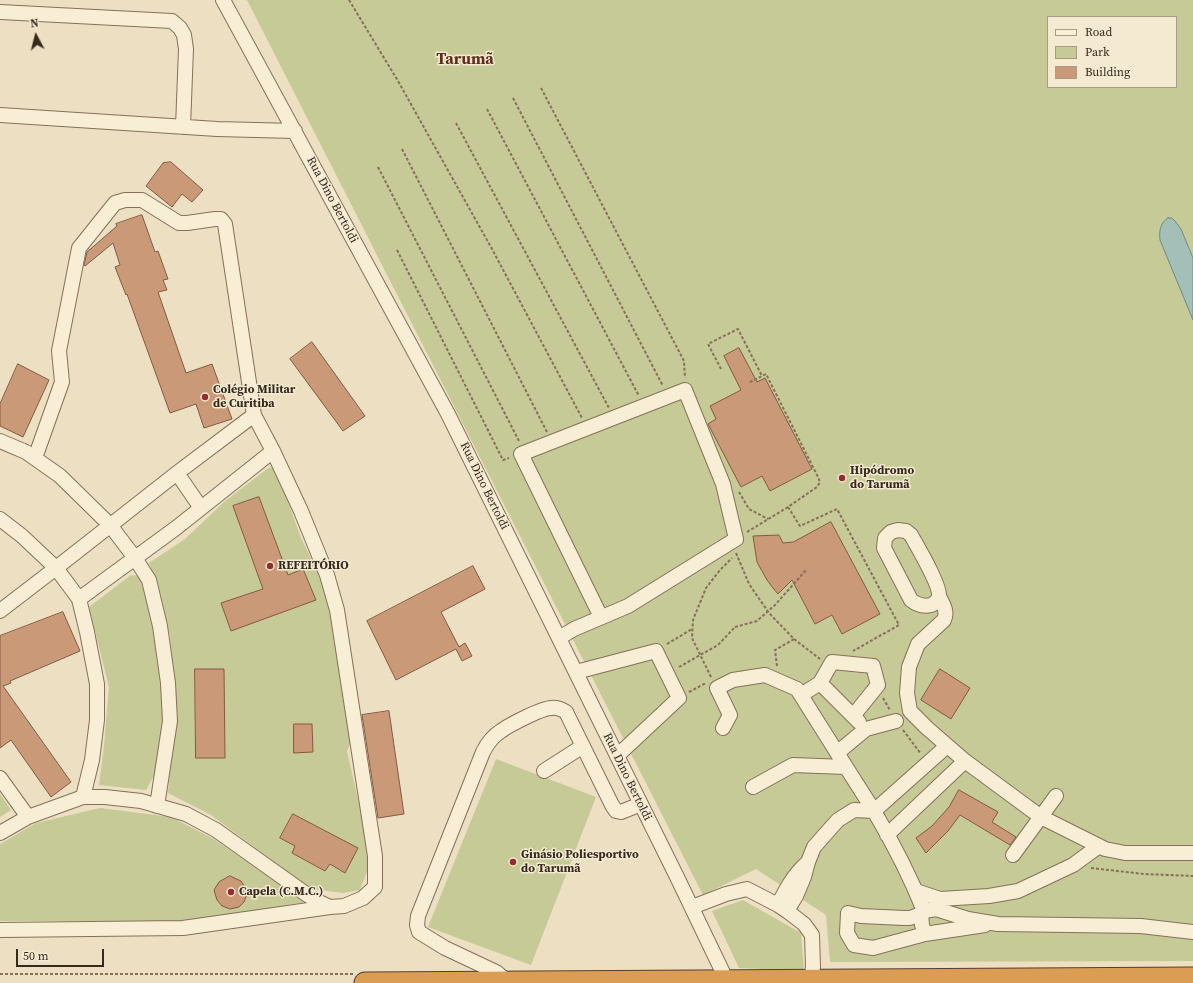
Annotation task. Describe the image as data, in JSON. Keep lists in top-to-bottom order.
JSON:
{
  "streets": {
    "street": ["Rua Dino Bertoldi"]
  },
  "districts": ["Tarumã"],
  "places": [
    "Colégio Militar de Curitiba",
    "Hipódromo do Tarumã",
    "REFEITÓRIO",
    "Ginásio Poliesportivo do Tarumã",
    "Capela (C.M.C.)"
  ],
  "legend": ["Road", "Park", "Building"],
  "scale_bar": "50 m",
  "north": "top"
}
